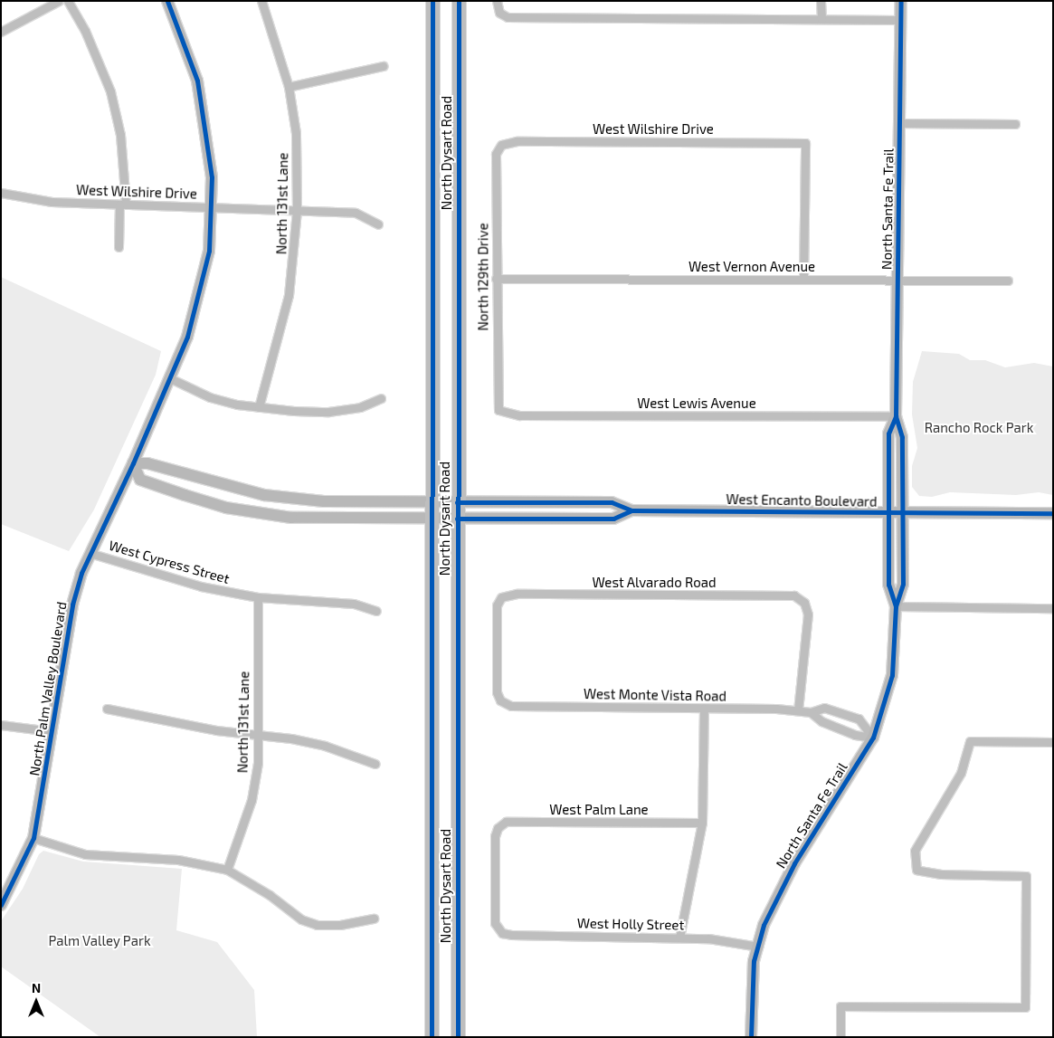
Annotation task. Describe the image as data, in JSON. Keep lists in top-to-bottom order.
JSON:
{
  "streets": {
    "main road": ["North Dysart Road"],
    "street": [
      "West Wilshire Drive",
      "North 131st Lane",
      "North Santa Fe Trail",
      "West Vernon Avenue",
      "North 129th Drive",
      "West Lewis Avenue",
      "West Encanto Boulevard",
      "West Cypress Street",
      "West Alvarado Road",
      "North Palm Valley Boulevard",
      "West Monte Vista Road",
      "West Palm Lane",
      "West Holly Street"
    ]
  },
  "crossings": [
    ["West Wilshire Drive", "North 131st Lane"],
    ["West Wilshire Drive", "West Vernon Avenue"],
    ["West Wilshire Drive", "North 129th Drive"],
    ["West Wilshire Drive", "North Palm Valley Boulevard"],
    ["North Dysart Road", "West Encanto Boulevard"],
    ["North 131st Lane", "West Cypress Street"],
    ["North Santa Fe Trail", "West Vernon Avenue"],
    ["North Santa Fe Trail", "West Lewis Avenue"],
    ["North Santa Fe Trail", "West Encanto Boulevard"],
    ["North Santa Fe Trail", "West Monte Vista Road"],
    ["North Santa Fe Trail", "West Holly Street"],
    ["West Vernon Avenue", "North 129th Drive"],
    ["North 129th Drive", "West Lewis Avenue"],
    ["West Encanto Boulevard", "North Palm Valley Boulevard"],
    ["West Cypress Street", "North Palm Valley Boulevard"],
    ["West Alvarado Road", "West Monte Vista Road"],
    ["West Palm Lane", "West Holly Street"]
  ],
  "parks": ["Rancho Rock Park", "Palm Valley Park"],
  "north": "top"
}
